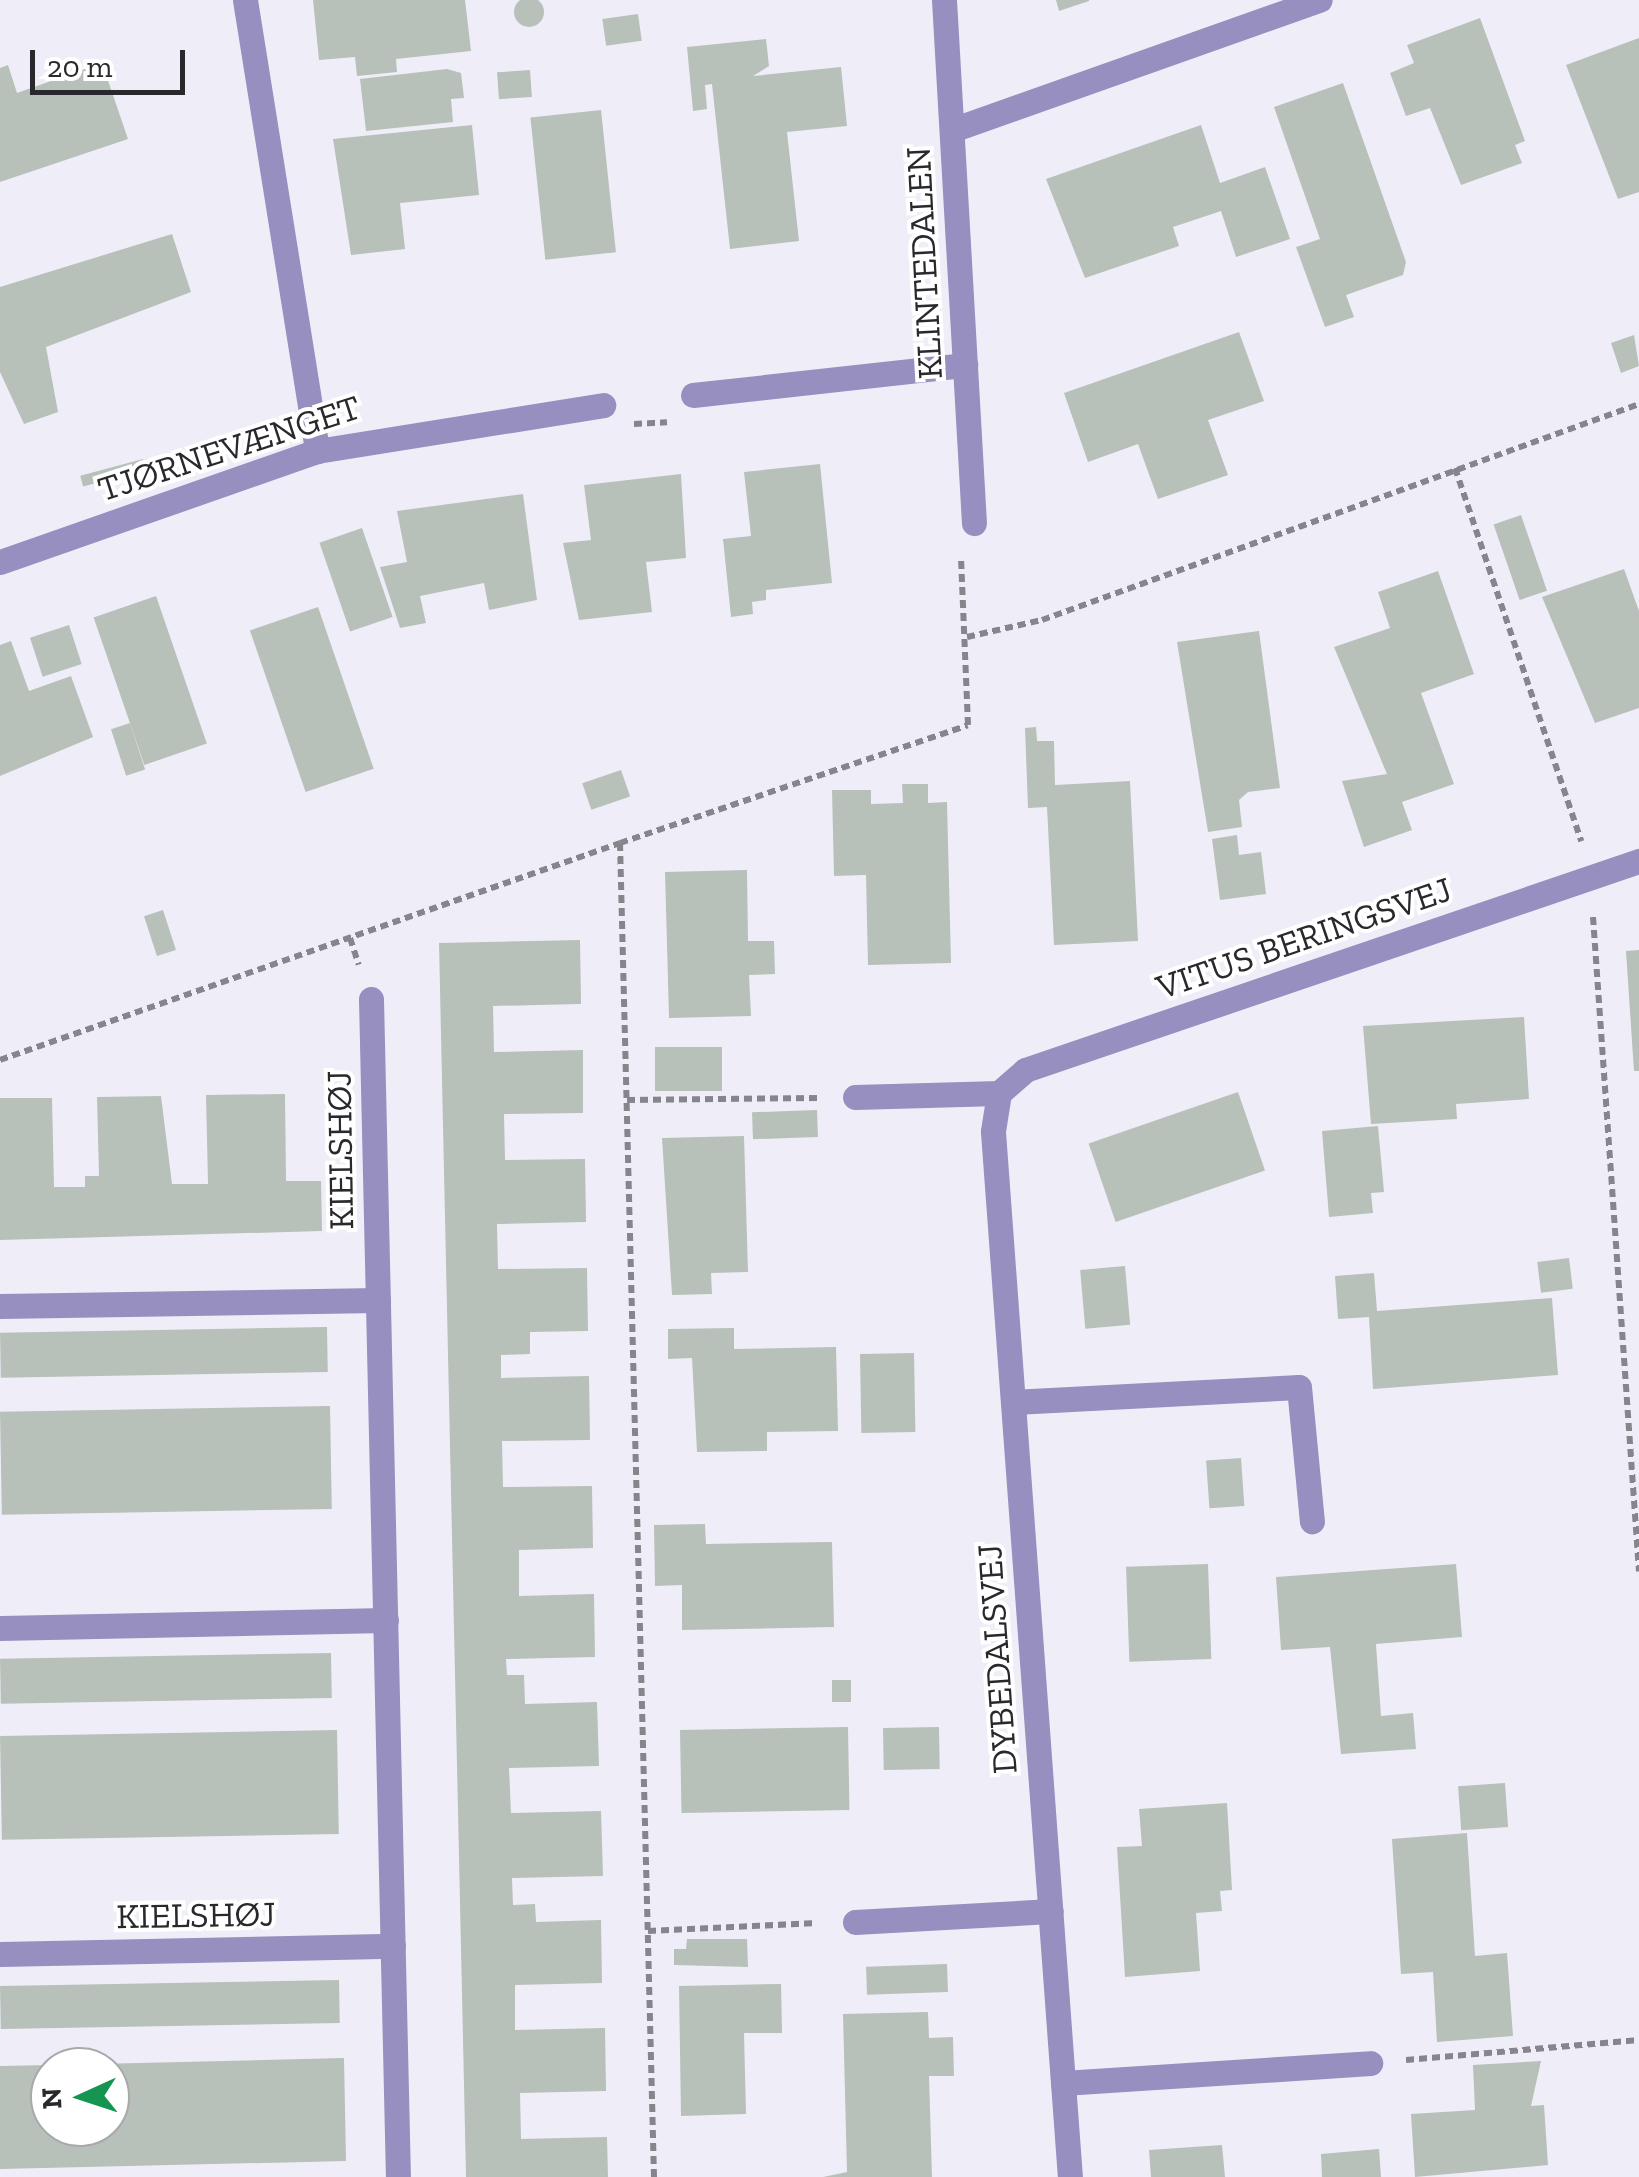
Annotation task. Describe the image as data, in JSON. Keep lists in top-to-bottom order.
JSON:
{
  "streets": {
    "street": [
      "KLINTEDALEN",
      "TJØRNEVÆNGET",
      "VITUS BERINGSVEJ",
      "KIELSHØJ",
      "DYBEDALSVEJ"
    ]
  },
  "crossings": [
    ["VITUS BERINGSVEJ", "DYBEDALSVEJ"]
  ],
  "scale_bar": "20 m",
  "north": "left"
}
